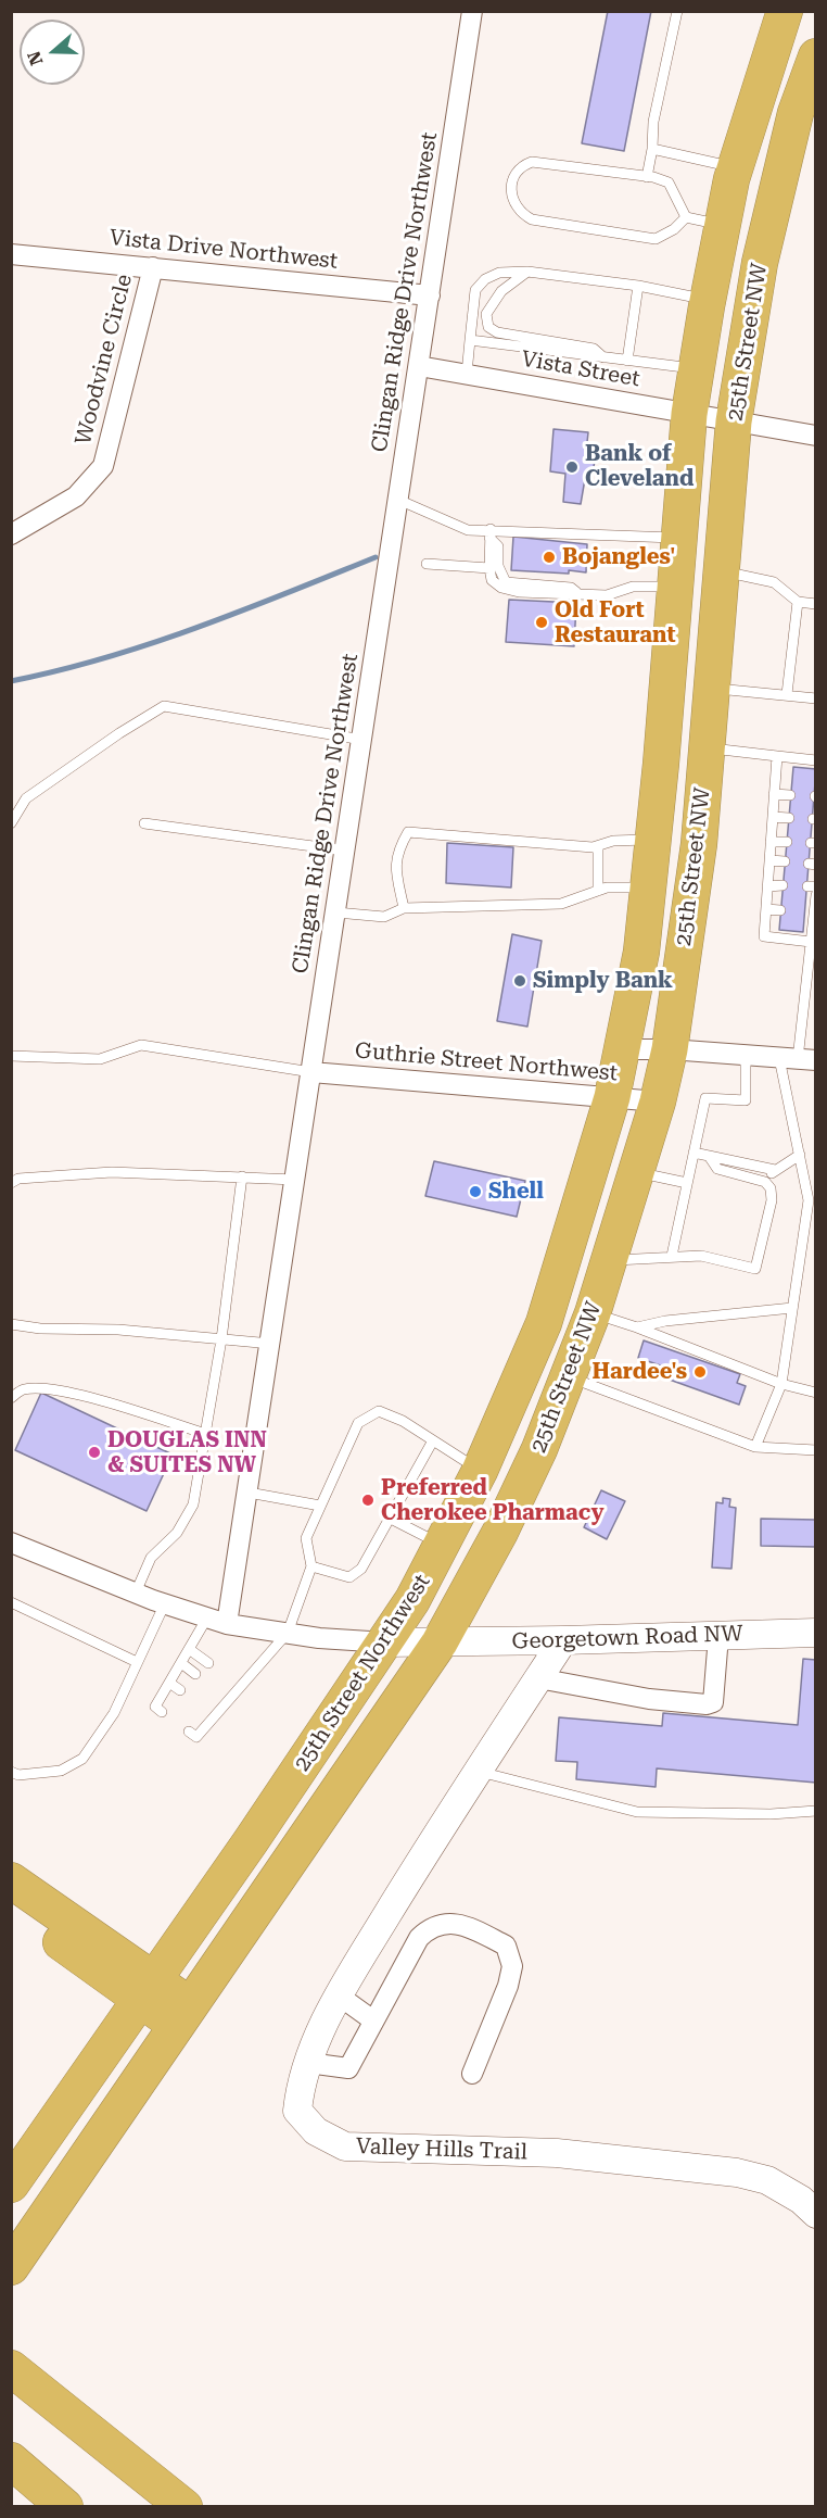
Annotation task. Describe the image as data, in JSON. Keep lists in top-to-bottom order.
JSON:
{
  "streets": {
    "highway": ["25th Street NW", "25th Street Northwest"],
    "street": [
      "Vista Drive Northwest",
      "Clingan Ridge Drive Northwest",
      "Woodvine Circle",
      "Vista Street",
      "Guthrie Street Northwest",
      "Georgetown Road NW",
      "Valley Hills Trail"
    ]
  },
  "crossings": [
    ["Vista Drive Northwest", "Clingan Ridge Drive Northwest"],
    ["Vista Drive Northwest", "Woodvine Circle"],
    ["Clingan Ridge Drive Northwest", "Vista Street"],
    ["Clingan Ridge Drive Northwest", "Guthrie Street Northwest"],
    ["25th Street NW", "Vista Street"],
    ["25th Street NW", "Guthrie Street Northwest"],
    ["25th Street NW", "Georgetown Road NW"],
    ["25th Street NW", "25th Street Northwest"],
    ["Georgetown Road NW", "25th Street Northwest"],
    ["Georgetown Road NW", "Valley Hills Trail"]
  ],
  "places": [
    "Bank of Cleveland",
    "Bojangles'",
    "Old Fort Restaurant",
    "Simply Bank",
    "Shell",
    "Hardee's",
    "DOUGLAS INN & SUITES NW",
    "Preferred Cherokee Pharmacy"
  ],
  "north": "left"
}
